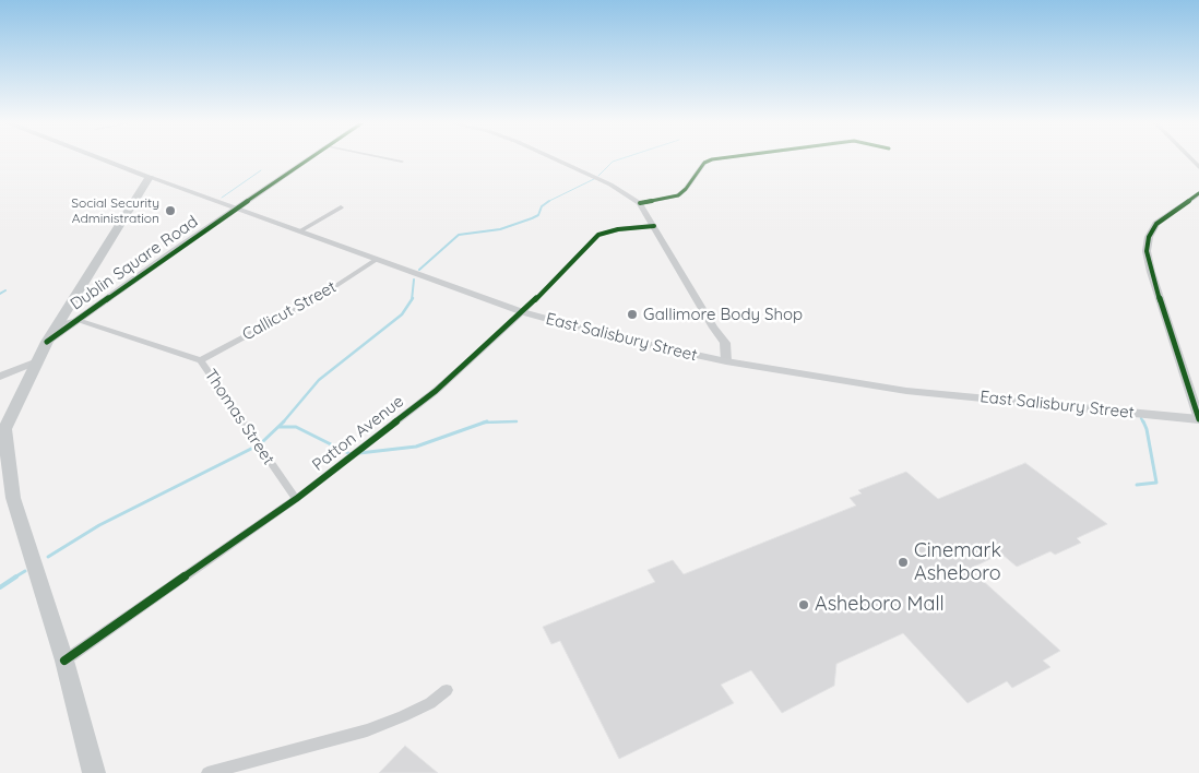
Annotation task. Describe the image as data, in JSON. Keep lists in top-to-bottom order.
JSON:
{
  "streets": {
    "main road": ["East Salisbury Street"],
    "street": [
      "Dublin Square Road",
      "Callicut Street",
      "Thomas Street",
      "Patton Avenue"
    ]
  },
  "crossings": [
    ["Dublin Square Road", "East Salisbury Street"],
    ["Dublin Square Road", "Thomas Street"],
    ["Callicut Street", "East Salisbury Street"],
    ["Callicut Street", "Thomas Street"],
    ["East Salisbury Street", "Patton Avenue"],
    ["Thomas Street", "Patton Avenue"]
  ],
  "places": [
    "Social Security Administration",
    "Gallimore Body Shop",
    "Cinemark Asheboro",
    "Asheboro Mall"
  ]
}
